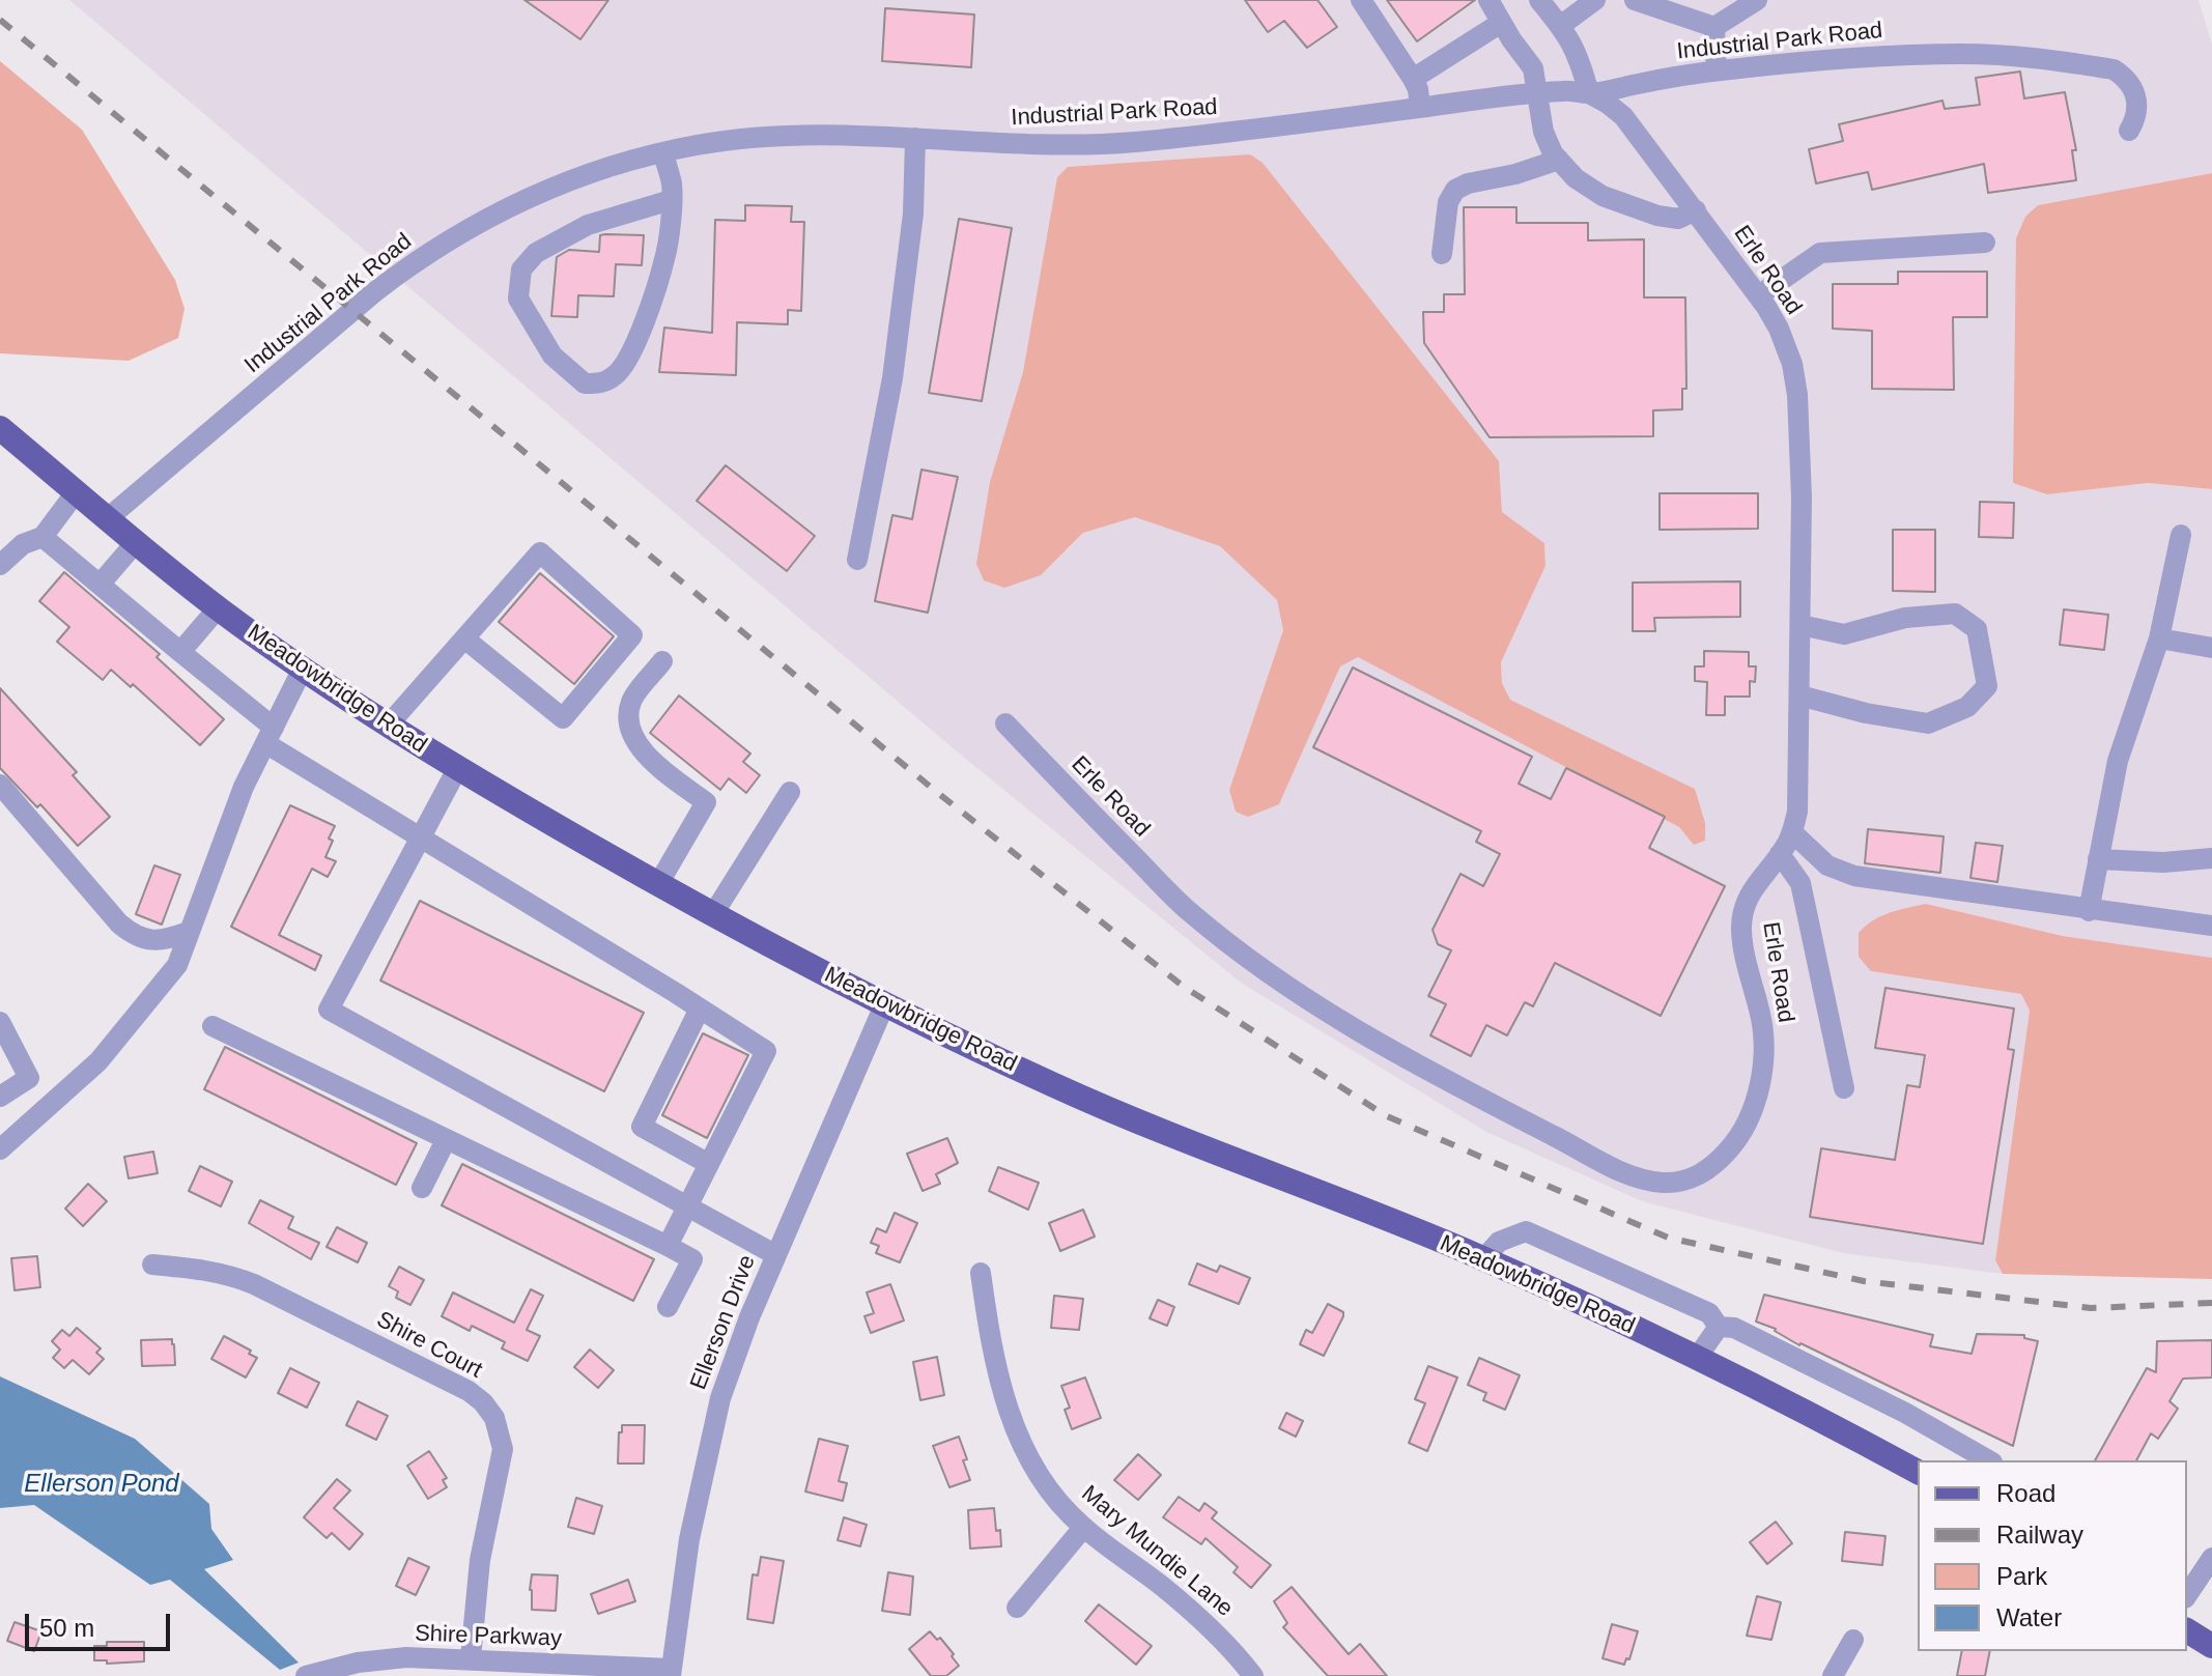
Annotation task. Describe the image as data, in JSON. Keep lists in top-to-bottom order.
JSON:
{
  "streets": {
    "main road": ["Meadowbridge Road"],
    "street": [
      "Industrial Park Road",
      "Erle Road",
      "Ellerson Drive",
      "Shire Court",
      "Mary Mundie Lane",
      "Shire Parkway"
    ]
  },
  "crossings": [
    ["Industrial Park Road", "Erle Road"],
    ["Industrial Park Road", "Meadowbridge Road"],
    ["Meadowbridge Road", "Ellerson Drive"],
    ["Ellerson Drive", "Shire Parkway"],
    ["Shire Court", "Shire Parkway"]
  ],
  "water": ["Ellerson Pond"],
  "legend": [
    "Road",
    "Railway",
    "Park",
    "Water"
  ],
  "scale_bar": "50 m"
}
